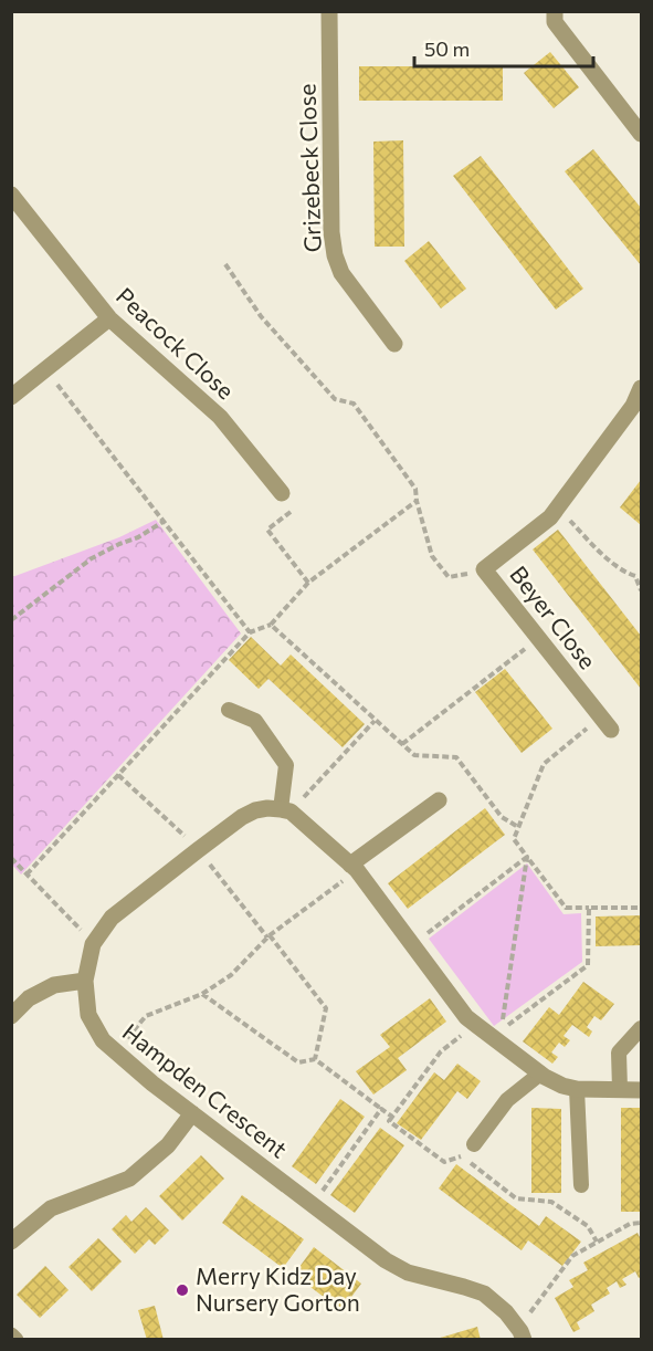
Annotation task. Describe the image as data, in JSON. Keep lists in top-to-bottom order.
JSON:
{
  "streets": {
    "street": [
      "Grizebeck Close",
      "Peacock Close",
      "Beyer Close",
      "Hampden Crescent"
    ]
  },
  "places": ["Merry Kidz Day Nursery Gorton"],
  "scale_bar": "50 m"
}
